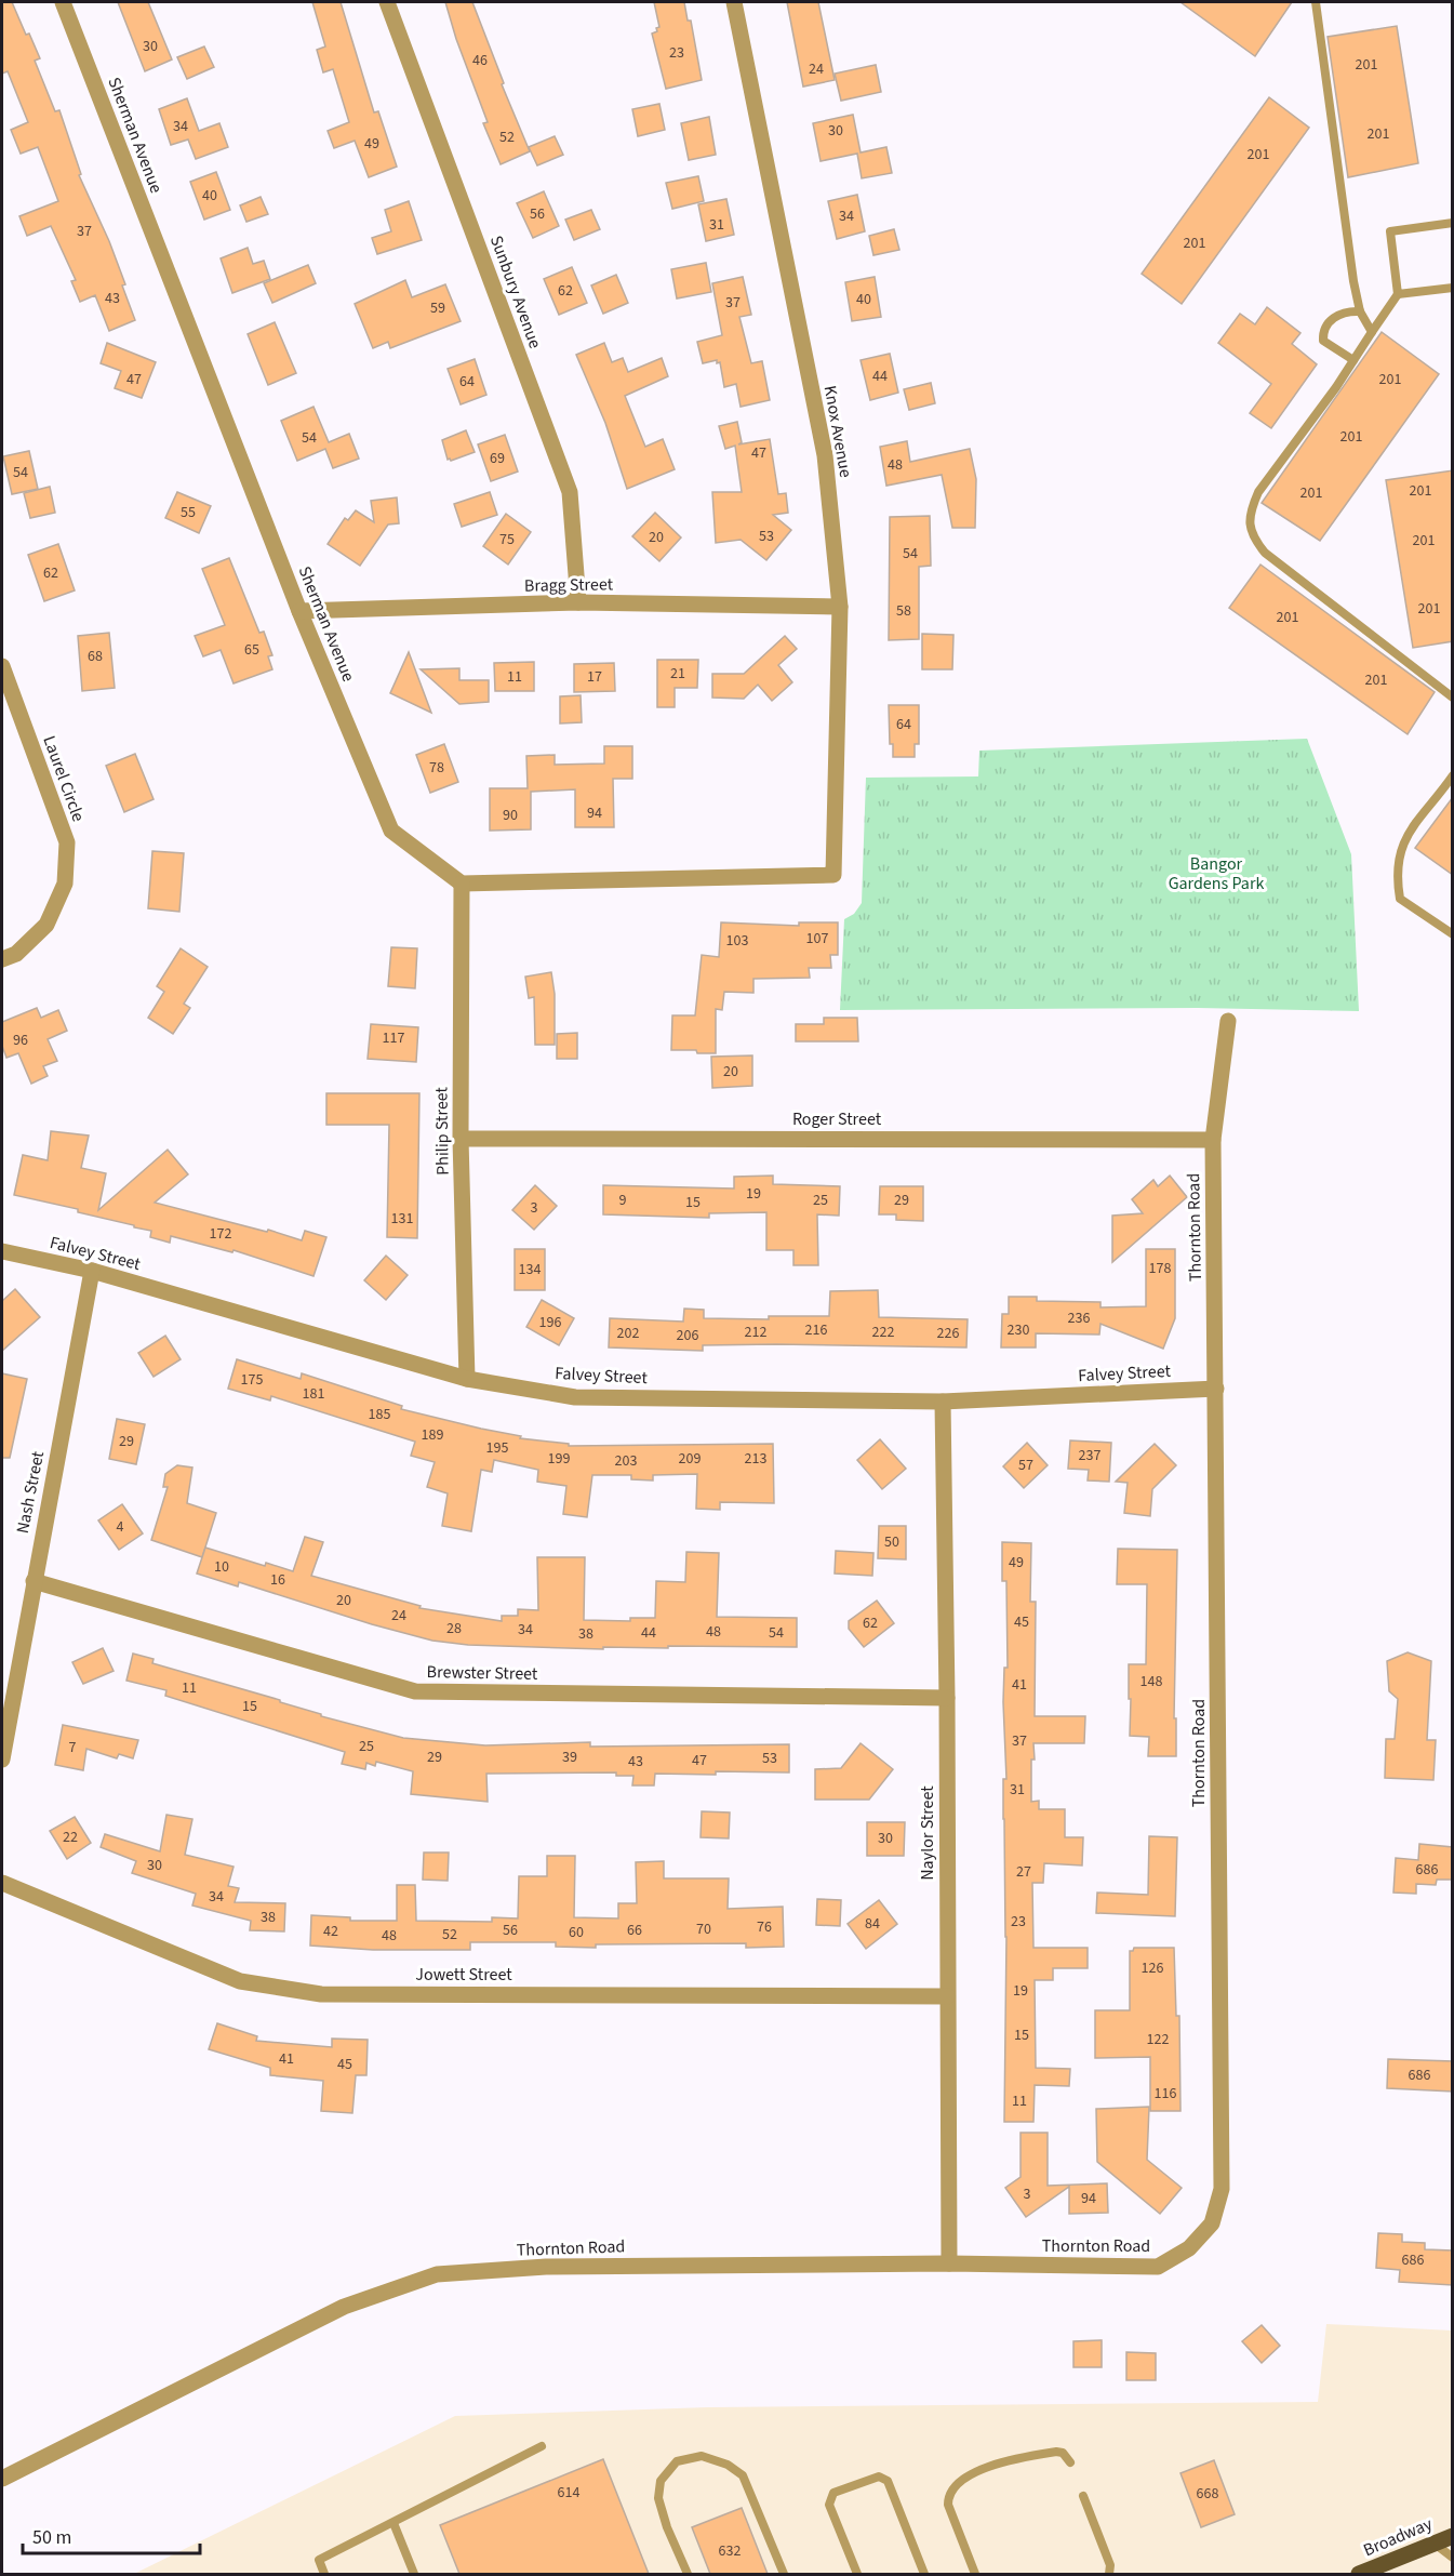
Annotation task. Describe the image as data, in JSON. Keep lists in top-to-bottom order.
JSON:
{
  "streets": {
    "main road": ["Broadway"],
    "street": [
      "Sherman Avenue",
      "Sunbury Avenue",
      "Knox Avenue",
      "Bragg Street",
      "Laurel Circle",
      "Roger Street",
      "Philip Street",
      "Thornton Road",
      "Falvey Street",
      "Nash Street",
      "Brewster Street",
      "Naylor Street",
      "Jowett Street"
    ]
  },
  "crossings": [
    ["Sherman Avenue", "Knox Avenue"],
    ["Sherman Avenue", "Bragg Street"],
    ["Sherman Avenue", "Philip Street"],
    ["Sunbury Avenue", "Bragg Street"],
    ["Knox Avenue", "Bragg Street"],
    ["Knox Avenue", "Philip Street"],
    ["Roger Street", "Philip Street"],
    ["Roger Street", "Thornton Road"],
    ["Philip Street", "Falvey Street"],
    ["Thornton Road", "Falvey Street"],
    ["Thornton Road", "Naylor Street"],
    ["Falvey Street", "Nash Street"],
    ["Falvey Street", "Naylor Street"],
    ["Nash Street", "Brewster Street"],
    ["Brewster Street", "Naylor Street"],
    ["Naylor Street", "Jowett Street"]
  ],
  "parks": ["Bangor Gardens Park"],
  "house_numbers": [
    "30",
    "23",
    "46",
    "201",
    "24",
    "34",
    "30",
    "201",
    "52",
    "49",
    "201",
    "40",
    "56",
    "34",
    "31",
    "37",
    "201",
    "62",
    "43",
    "40",
    "37",
    "59",
    "44",
    "47",
    "201",
    "64",
    "201",
    "54",
    "47",
    "69",
    "48",
    "54",
    "201",
    "201",
    "55",
    "53",
    "20",
    "75",
    "201",
    "54",
    "62",
    "201",
    "58",
    "201",
    "65",
    "68",
    "21",
    "11",
    "17",
    "201",
    "64",
    "78",
    "94",
    "90",
    "107",
    "103",
    "117",
    "96",
    "20",
    "19",
    "9",
    "25",
    "29",
    "15",
    "3",
    "131",
    "172",
    "178",
    "134",
    "236",
    "196",
    "216",
    "230",
    "212",
    "222",
    "202",
    "226",
    "206",
    "175",
    "181",
    "185",
    "189",
    "29",
    "195",
    "237",
    "199",
    "209",
    "213",
    "203",
    "57",
    "4",
    "50",
    "49",
    "10",
    "16",
    "20",
    "24",
    "45",
    "62",
    "28",
    "34",
    "48",
    "44",
    "54",
    "38",
    "148",
    "41",
    "11",
    "15",
    "37",
    "25",
    "7",
    "29",
    "39",
    "53",
    "47",
    "43",
    "31",
    "22",
    "30",
    "30",
    "686",
    "27",
    "34",
    "38",
    "23",
    "84",
    "76",
    "70",
    "56",
    "66",
    "42",
    "60",
    "52",
    "48",
    "126",
    "19",
    "15",
    "122",
    "41",
    "45",
    "686",
    "116",
    "11",
    "3",
    "94",
    "686",
    "614",
    "668",
    "632"
  ],
  "scale_bar": "50 m"
}
